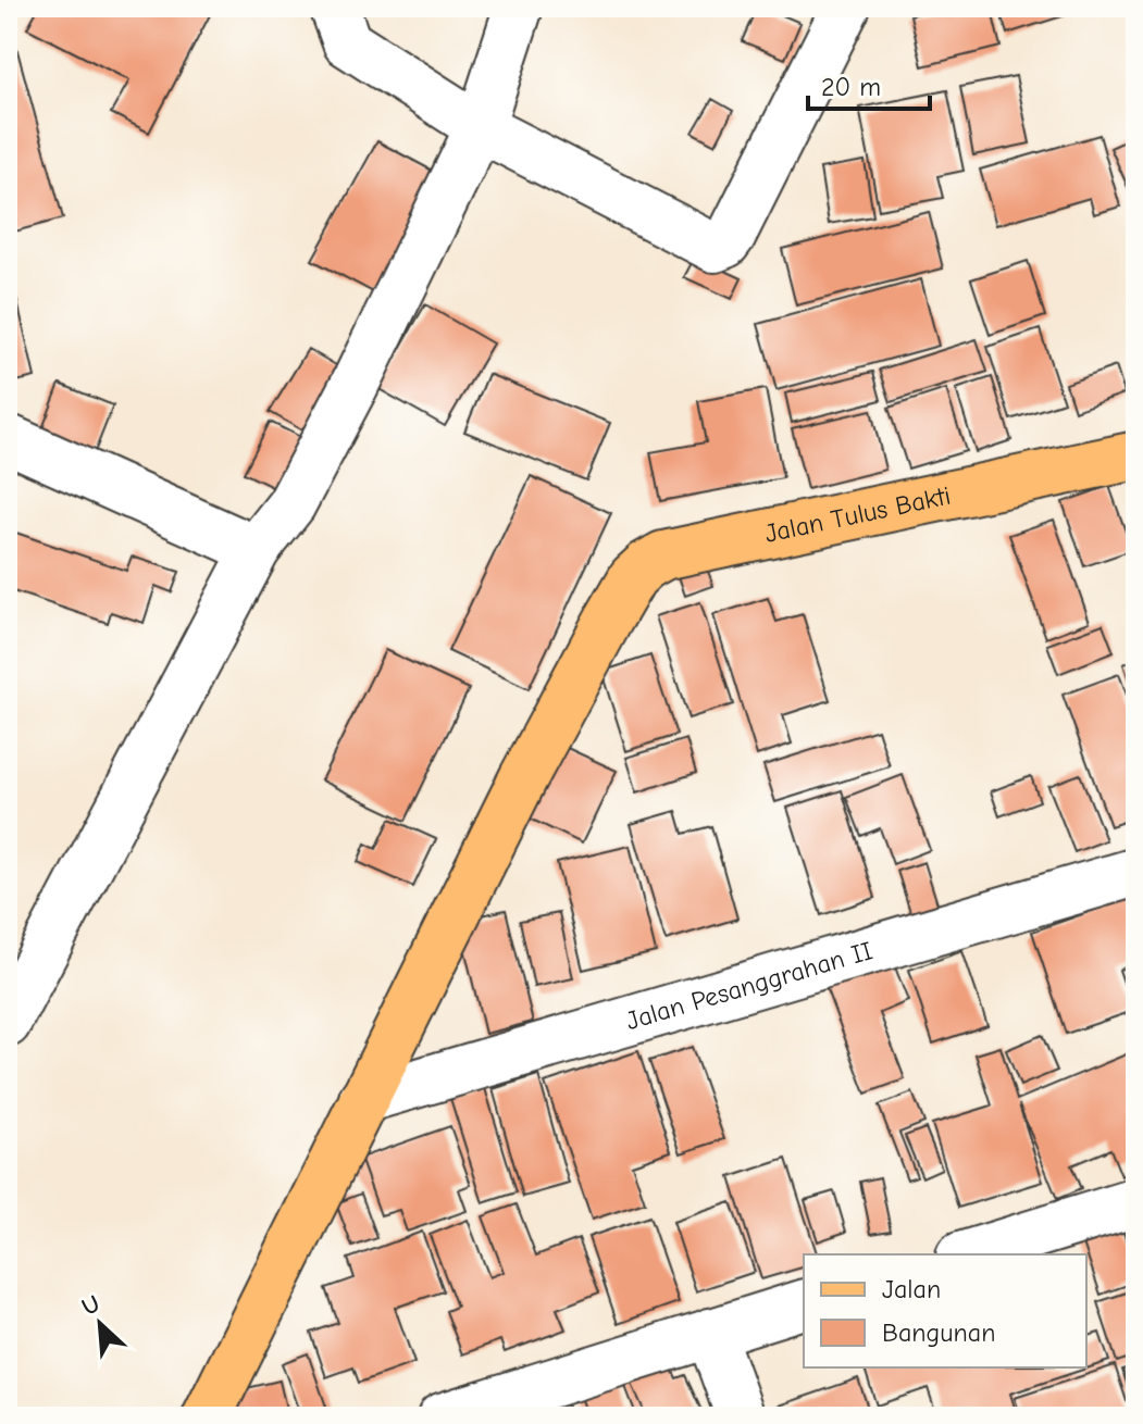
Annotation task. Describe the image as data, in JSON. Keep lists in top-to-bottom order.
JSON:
{
  "streets": {
    "main road": ["Jalan Tulus Bakti"],
    "street": ["Jalan Pesanggrahan II"]
  },
  "crossings": [
    ["Jalan Tulus Bakti", "Jalan Pesanggrahan II"]
  ],
  "legend": ["Jalan", "Bangunan"],
  "scale_bar": "20 m",
  "north": "top left"
}
